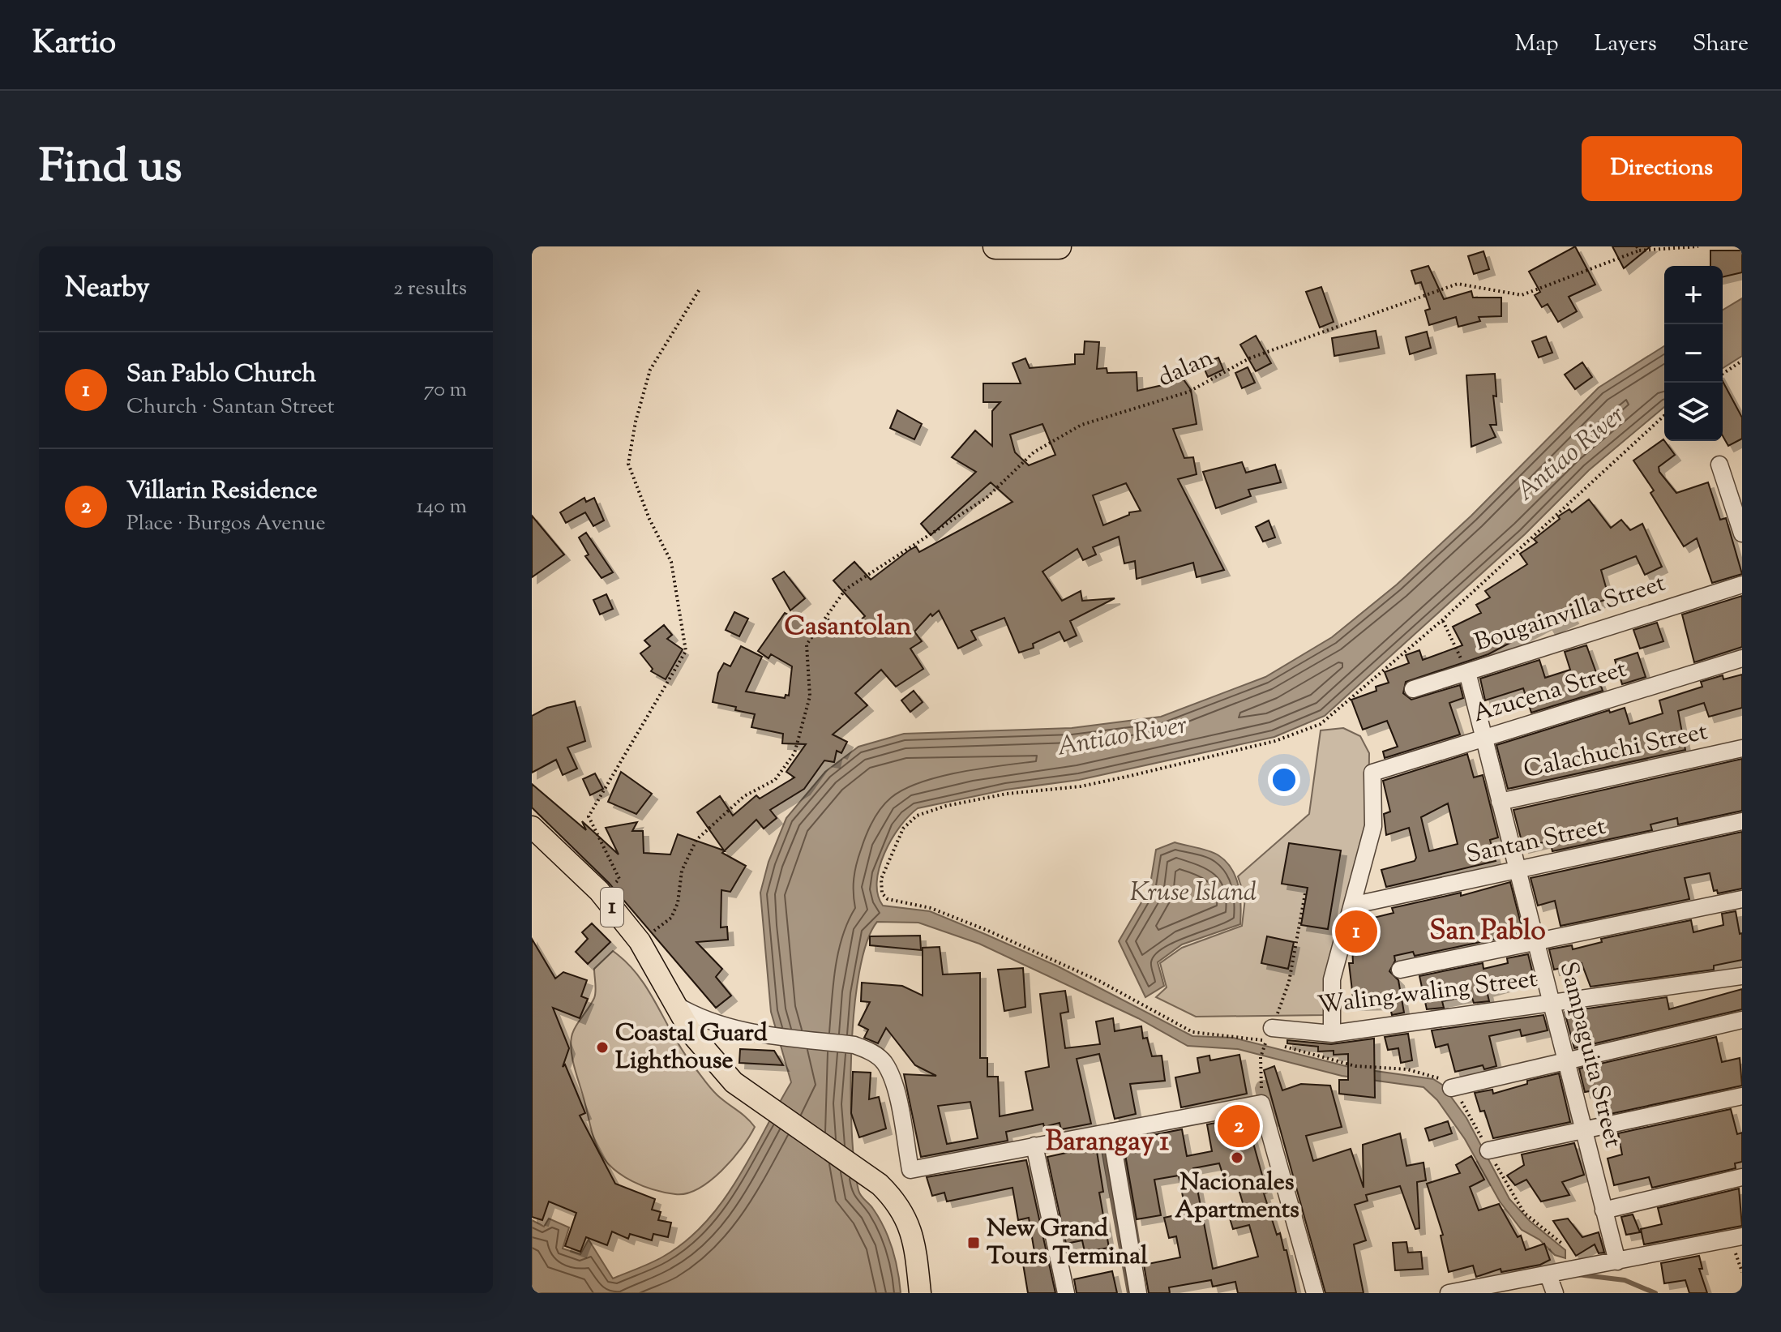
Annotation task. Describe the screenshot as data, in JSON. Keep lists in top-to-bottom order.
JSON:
{
  "streets": {
    "main road": ["1"],
    "street": [
      "Bougainvilla Street",
      "Azucena Street",
      "Calachuchi Street",
      "Santan Street",
      "Waling-waling Street",
      "Sampaguita Street"
    ],
    "path": ["dalan"]
  },
  "crossings": [
    ["dalan", "1"],
    ["Bougainvilla Street", "Sampaguita Street"],
    ["Azucena Street", "Santan Street"],
    ["Azucena Street", "Sampaguita Street"],
    ["Calachuchi Street", "Sampaguita Street"],
    ["Santan Street", "Sampaguita Street"],
    ["Waling-waling Street", "Sampaguita Street"]
  ],
  "districts": ["Casantolan", "San Pablo", "Barangay 1"],
  "water": ["Antiao River", "Kruse Island"],
  "places": {
    "other": ["Coastal Guard Lighthouse", "Nacionales Apartments"],
    "transit": ["New Grand Tours Terminal"]
  },
  "page": {
    "header": "Kartio",
    "nav": ["Map", "Layers", "Share"],
    "title": "Find us",
    "buttons": "Directions",
    "heading": ["Nearby", "2 results"],
    "map_buttons": ["+", "−"],
    "list": [
      {
        "mark": "1",
        "name": "San Pablo Church",
        "note": "Church · Santan Street",
        "value": "70 m"
      },
      {
        "mark": "2",
        "name": "Villarin Residence",
        "note": "Place · Burgos Avenue",
        "value": "140 m"
      }
    ],
    "pins": ["1", "2"]
  }
}
